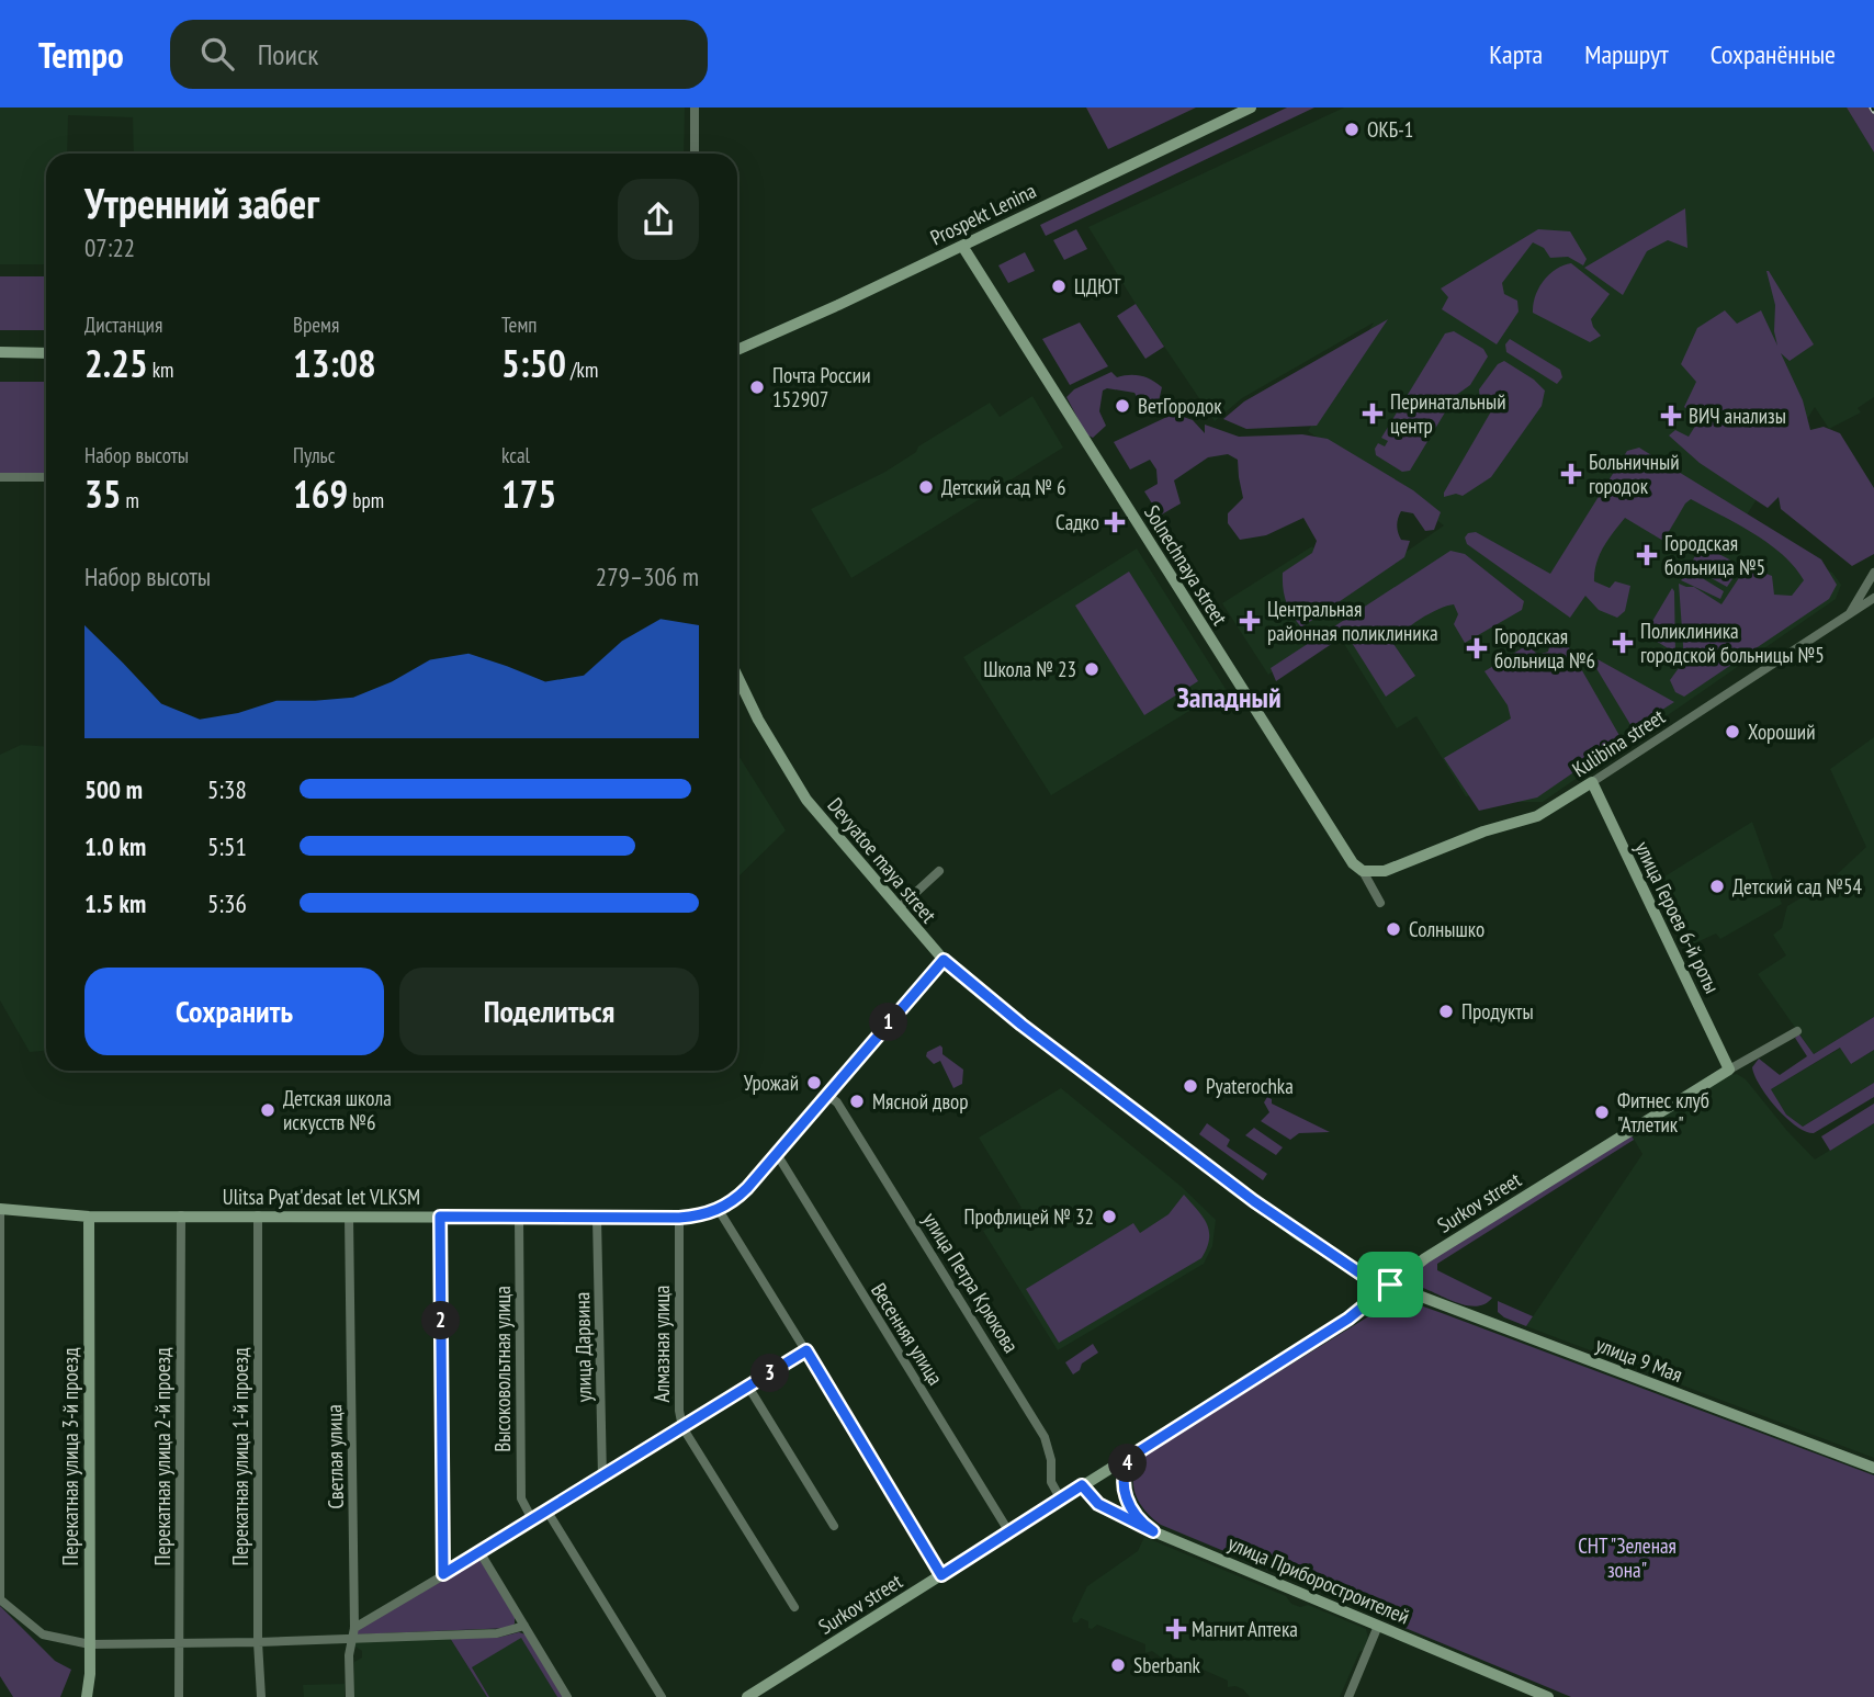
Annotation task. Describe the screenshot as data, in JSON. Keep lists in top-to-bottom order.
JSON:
{
  "streets": {
    "main road": [
      "Prospekt Lenina",
      "Solnechnaya street",
      "Kulibina street",
      "Devyatoe maya street",
      "улица Героев 6-й роты",
      "Ulitsa Pyat'desat let VLKSM",
      "Surkov street",
      "улица 9 Мая",
      "Перекатная улица 3-й проезд",
      "улица Приборостроителей"
    ],
    "street": [
      "улица Петра Крюкова",
      "Весенняя улица",
      "Алмазная улица",
      "улица Дарвина",
      "Высоковольтная улица",
      "Перекатная улица 2-й проезд",
      "Перекатная улица 1-й проезд",
      "Светлая улица"
    ]
  },
  "crossings": [
    ["Prospekt Lenina", "Solnechnaya street"],
    ["Solnechnaya street", "Kulibina street"],
    ["Kulibina street", "улица Героев 6-й роты"],
    ["Devyatoe maya street", "Ulitsa Pyat'desat let VLKSM"],
    ["Devyatoe maya street", "Surkov street"],
    ["Devyatoe maya street", "улица 9 Мая"],
    ["улица Героев 6-й роты", "Surkov street"],
    ["Ulitsa Pyat'desat let VLKSM", "улица Петра Крюкова"],
    ["Ulitsa Pyat'desat let VLKSM", "Весенняя улица"],
    ["Ulitsa Pyat'desat let VLKSM", "Алмазная улица"],
    ["Ulitsa Pyat'desat let VLKSM", "улица Дарвина"],
    ["Ulitsa Pyat'desat let VLKSM", "Высоковольтная улица"],
    ["Ulitsa Pyat'desat let VLKSM", "Перекатная улица 3-й проезд"],
    ["Ulitsa Pyat'desat let VLKSM", "Перекатная улица 2-й проезд"],
    ["Ulitsa Pyat'desat let VLKSM", "Перекатная улица 1-й проезд"],
    ["Ulitsa Pyat'desat let VLKSM", "Светлая улица"],
    ["Surkov street", "улица Петра Крюкова"],
    ["Surkov street", "Весенняя улица"],
    ["Surkov street", "улица 9 Мая"],
    ["Surkov street", "улица Приборостроителей"]
  ],
  "districts": ["Западный"],
  "parks": ["СНТ \"Зеленая зона\""],
  "places": {
    "other": [
      "ОКБ-1",
      "ЦДЮТ",
      "Почта России 152907",
      "ВетГородок",
      "Детский сад № 6",
      "Школа № 23",
      "Хороший",
      "Детский сад №54",
      "Солнышко",
      "Продукты",
      "Урожай",
      "Pyaterochka",
      "Мясной двор",
      "Детская школа искусств №6",
      "Фитнес клуб \"Атлетик\"",
      "Профлицей № 32",
      "Sberbank"
    ],
    "health": [
      "Перинатальный центр",
      "ВИЧ анализы",
      "Больничный городок",
      "Садко",
      "Городская больница №5",
      "Центральная районная поликлиника",
      "Поликлиника городской больницы №5",
      "Городская больница №6",
      "Магнит Аптека"
    ]
  },
  "page": {
    "header": "Tempo",
    "search": "Поиск",
    "nav": ["Карта", "Маршрут", "Сохранённые"],
    "heading": ["Утренний забег", "07:22"],
    "stats": [
      ["Дистанция", "2.25 km"],
      ["Время", "13:08"],
      ["Темп", "5:50 /km"],
      ["Набор высоты", "35 m"],
      ["Пульс", "169 bpm"],
      ["kcal", "175"]
    ],
    "chart": ["Набор высоты", "279–306 m"],
    "list": [
      {
        "name": "500 m",
        "note": "5:38"
      },
      {
        "name": "1.0 km",
        "note": "5:51"
      },
      {
        "name": "1.5 km",
        "note": "5:36"
      }
    ],
    "buttons": ["Сохранить", "Поделиться"],
    "pins": [
      "1",
      "2",
      "3",
      "4"
    ]
  }
}
